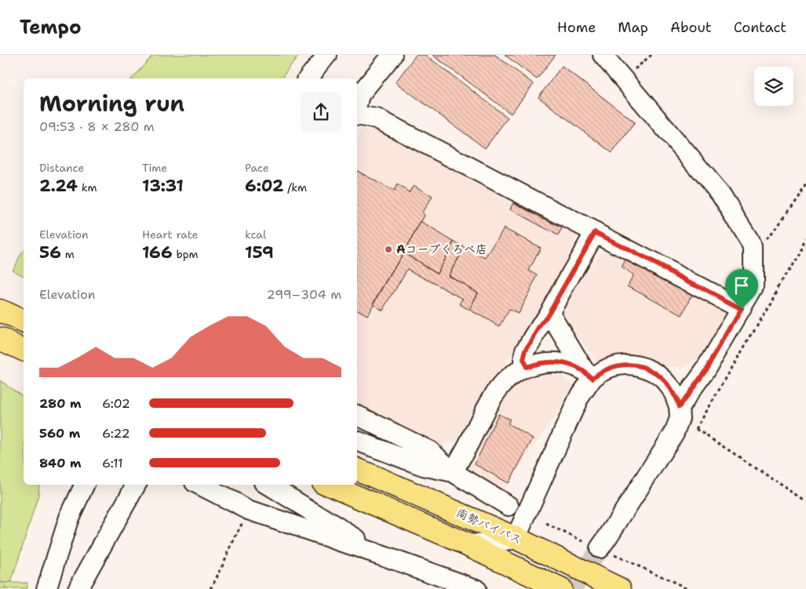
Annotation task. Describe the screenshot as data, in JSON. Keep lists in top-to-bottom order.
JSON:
{
  "streets": {
    "highway": ["南勢バイパス"]
  },
  "places": ["Aコープくろべ店"],
  "page": {
    "header": "Tempo",
    "nav": [
      "Home",
      "Map",
      "About",
      "Contact"
    ],
    "heading": ["Morning run", "09:53 · 8 × 280 m"],
    "stats": [
      ["Distance", "2.24 km"],
      ["Time", "13:31"],
      ["Pace", "6:02 /km"],
      ["Elevation", "56 m"],
      ["Heart rate", "166 bpm"],
      ["kcal", "159"]
    ],
    "chart": ["Elevation", "299–304 m"],
    "list": [
      {
        "name": "280 m",
        "note": "6:02"
      },
      {
        "name": "560 m",
        "note": "6:22"
      },
      {
        "name": "840 m",
        "note": "6:11"
      }
    ]
  }
}
